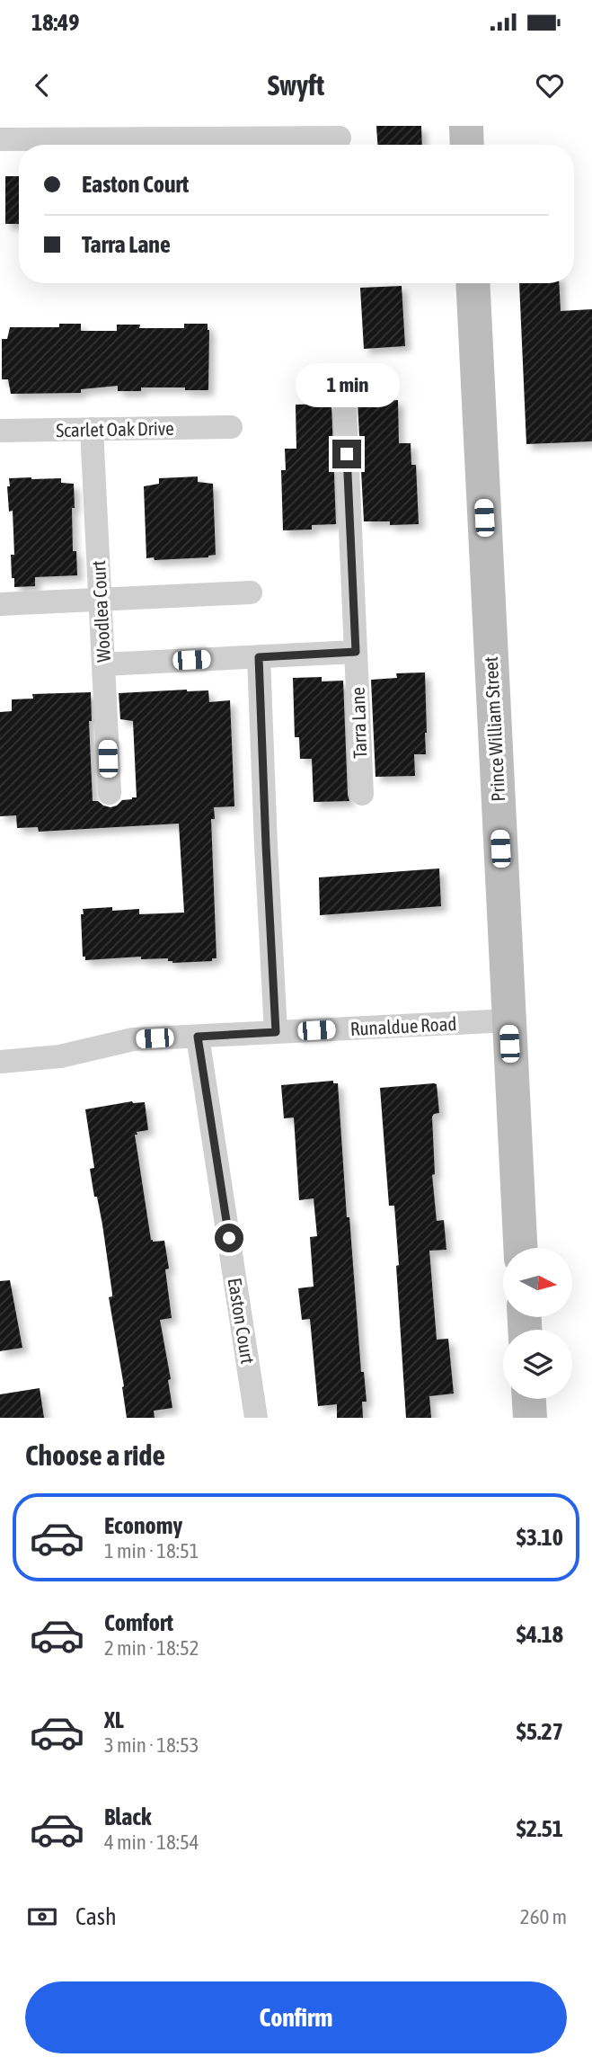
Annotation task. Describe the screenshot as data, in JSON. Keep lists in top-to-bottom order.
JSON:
{
  "streets": {
    "street": [
      "Scarlet Oak Drive",
      "Woodlea Court",
      "Tarra Lane",
      "Prince William Street",
      "Runaldue Road",
      "Easton Court"
    ]
  },
  "crossings": [
    ["Scarlet Oak Drive", "Woodlea Court"],
    ["Prince William Street", "Runaldue Road"],
    ["Runaldue Road", "Easton Court"]
  ],
  "north": "right",
  "page": {
    "status": "18:49",
    "header": "Swyft",
    "banner": ["Easton Court", "Tarra Lane"],
    "bubble": "1 min",
    "heading": "Choose a ride",
    "list": [
      {
        "name": "Economy",
        "note": "1 min · 18:51",
        "value": "$3.10"
      },
      {
        "name": "Comfort",
        "note": "2 min · 18:52",
        "value": "$4.18"
      },
      {
        "name": "XL",
        "note": "3 min · 18:53",
        "value": "$5.27"
      },
      {
        "name": "Black",
        "note": "4 min · 18:54",
        "value": "$2.51"
      }
    ],
    "pay": ["Cash", "260 m"],
    "buttons": "Confirm"
  }
}
